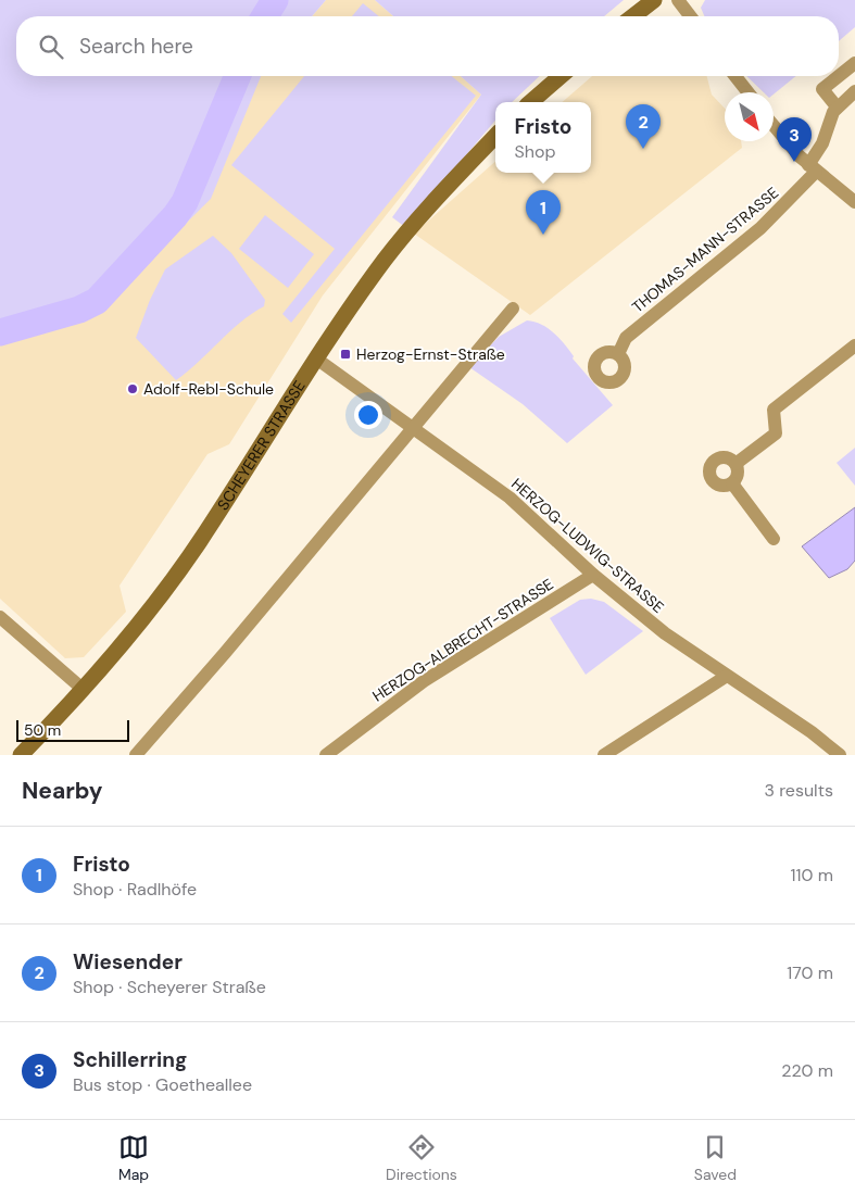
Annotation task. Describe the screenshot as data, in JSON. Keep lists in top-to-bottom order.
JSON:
{
  "streets": {
    "street": [
      "THOMAS-MANN-STRASSE",
      "SCHEYERER STRASSE",
      "HERZOG-LUDWIG-STRASSE",
      "HERZOG-ALBRECHT-STRASSE"
    ]
  },
  "crossings": [
    ["SCHEYERER STRASSE", "HERZOG-LUDWIG-STRASSE"],
    ["HERZOG-LUDWIG-STRASSE", "HERZOG-ALBRECHT-STRASSE"]
  ],
  "places": {
    "transit": ["Herzog-Ernst-Straße"],
    "other": ["Adolf-Rebl-Schule"]
  },
  "scale_bar": "50 m",
  "north": "bottom right",
  "page": {
    "search": "Search here",
    "popup": ["Fristo", "Shop"],
    "pins": ["2", "3", "1"],
    "scale": "50 m",
    "heading": ["Nearby", "3 results"],
    "list": [
      {
        "mark": "1",
        "name": "Fristo",
        "note": "Shop · Radlhöfe",
        "value": "110 m"
      },
      {
        "mark": "2",
        "name": "Wiesender",
        "note": "Shop · Scheyerer Straße",
        "value": "170 m"
      },
      {
        "mark": "3",
        "name": "Schillerring",
        "note": "Bus stop · Goetheallee",
        "value": "220 m"
      }
    ],
    "nav": ["Map", "Directions", "Saved"]
  }
}
